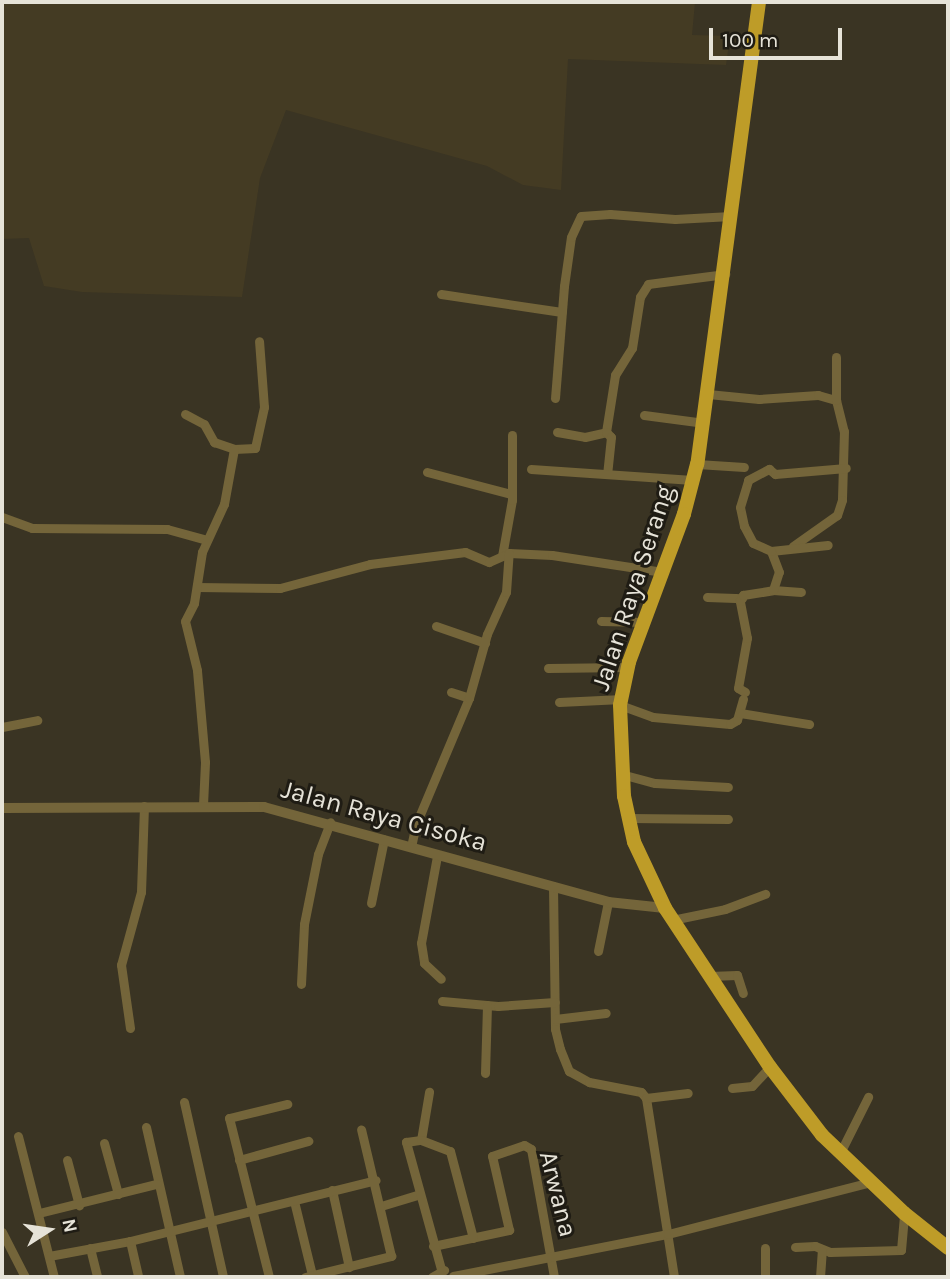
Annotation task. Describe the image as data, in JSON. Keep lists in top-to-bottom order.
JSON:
{
  "streets": {
    "highway": ["Jalan Raya Serang"],
    "street": ["Jalan Raya Cisoka", "Arwana"]
  },
  "crossings": [
    ["Jalan Raya Serang", "Jalan Raya Cisoka"]
  ],
  "scale_bar": "100 m",
  "north": "right"
}
